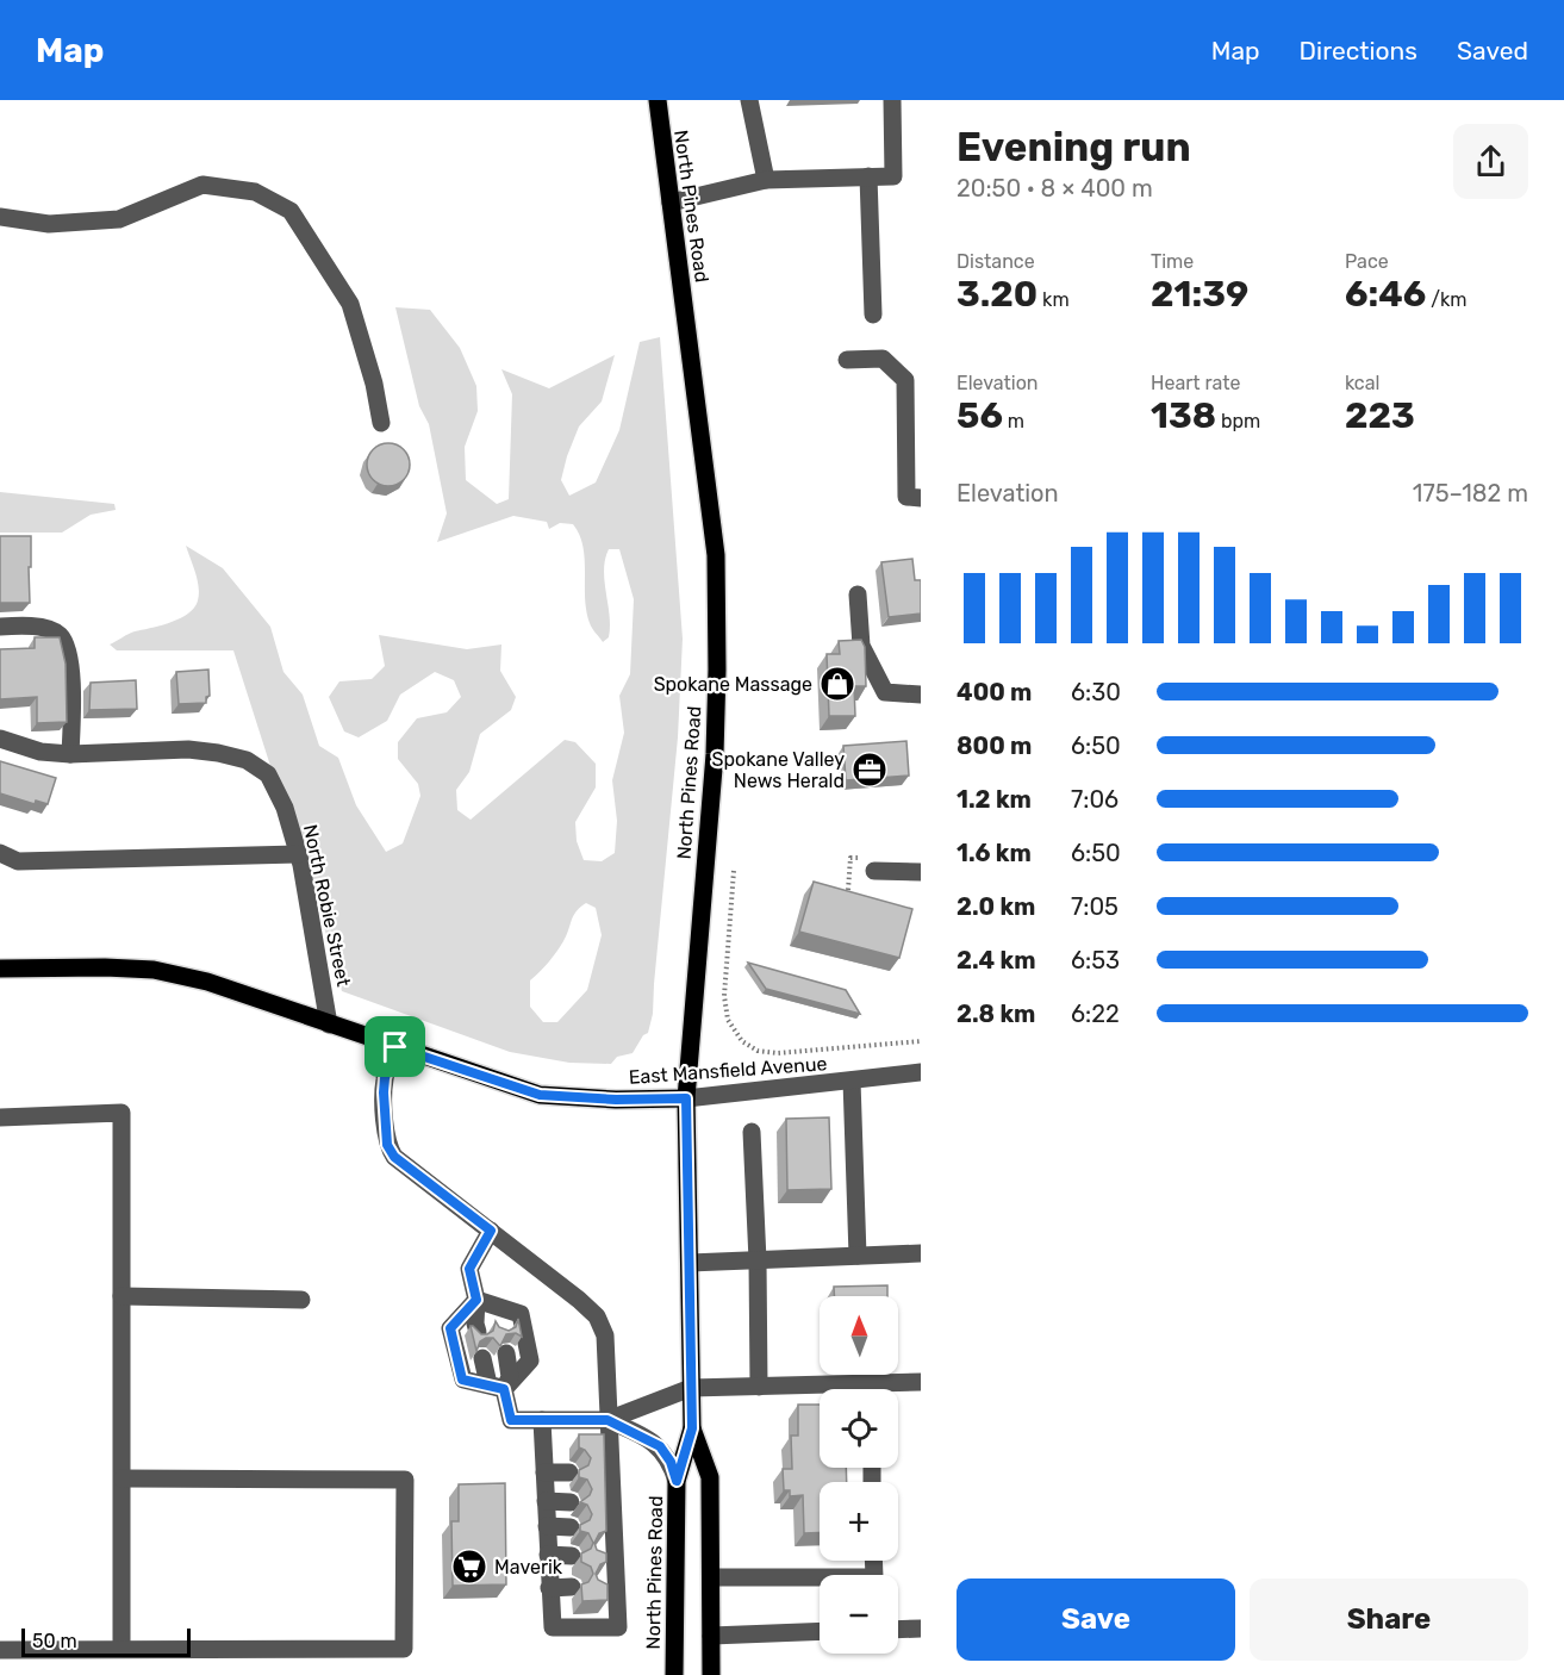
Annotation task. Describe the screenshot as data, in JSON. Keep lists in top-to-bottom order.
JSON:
{
  "streets": {
    "main road": ["North Pines Road", "East Mansfield Avenue"],
    "street": ["North Robie Street"]
  },
  "crossings": [
    ["North Pines Road", "East Mansfield Avenue"],
    ["North Robie Street", "East Mansfield Avenue"]
  ],
  "places": {
    "shop": ["Spokane Massage"],
    "office": ["Spokane Valley News Herald"],
    "supermarket": ["Maverik"]
  },
  "scale_bar": "50 m",
  "north": "top",
  "page": {
    "header": "Map",
    "nav": ["Map", "Directions", "Saved"],
    "heading": ["Evening run", "20:50 · 8 × 400 m"],
    "stats": [
      ["Distance", "3.20 km"],
      ["Time", "21:39"],
      ["Pace", "6:46 /km"],
      ["Elevation", "56 m"],
      ["Heart rate", "138 bpm"],
      ["kcal", "223"]
    ],
    "chart": ["Elevation", "175–182 m"],
    "list": [
      {
        "name": "400 m",
        "note": "6:30"
      },
      {
        "name": "800 m",
        "note": "6:50"
      },
      {
        "name": "1.2 km",
        "note": "7:06"
      },
      {
        "name": "1.6 km",
        "note": "6:50"
      },
      {
        "name": "2.0 km",
        "note": "7:05"
      },
      {
        "name": "2.4 km",
        "note": "6:53"
      },
      {
        "name": "2.8 km",
        "note": "6:22"
      }
    ],
    "map_buttons": ["+", "−"],
    "buttons": ["Save", "Share"],
    "scale": "50 m"
  }
}
